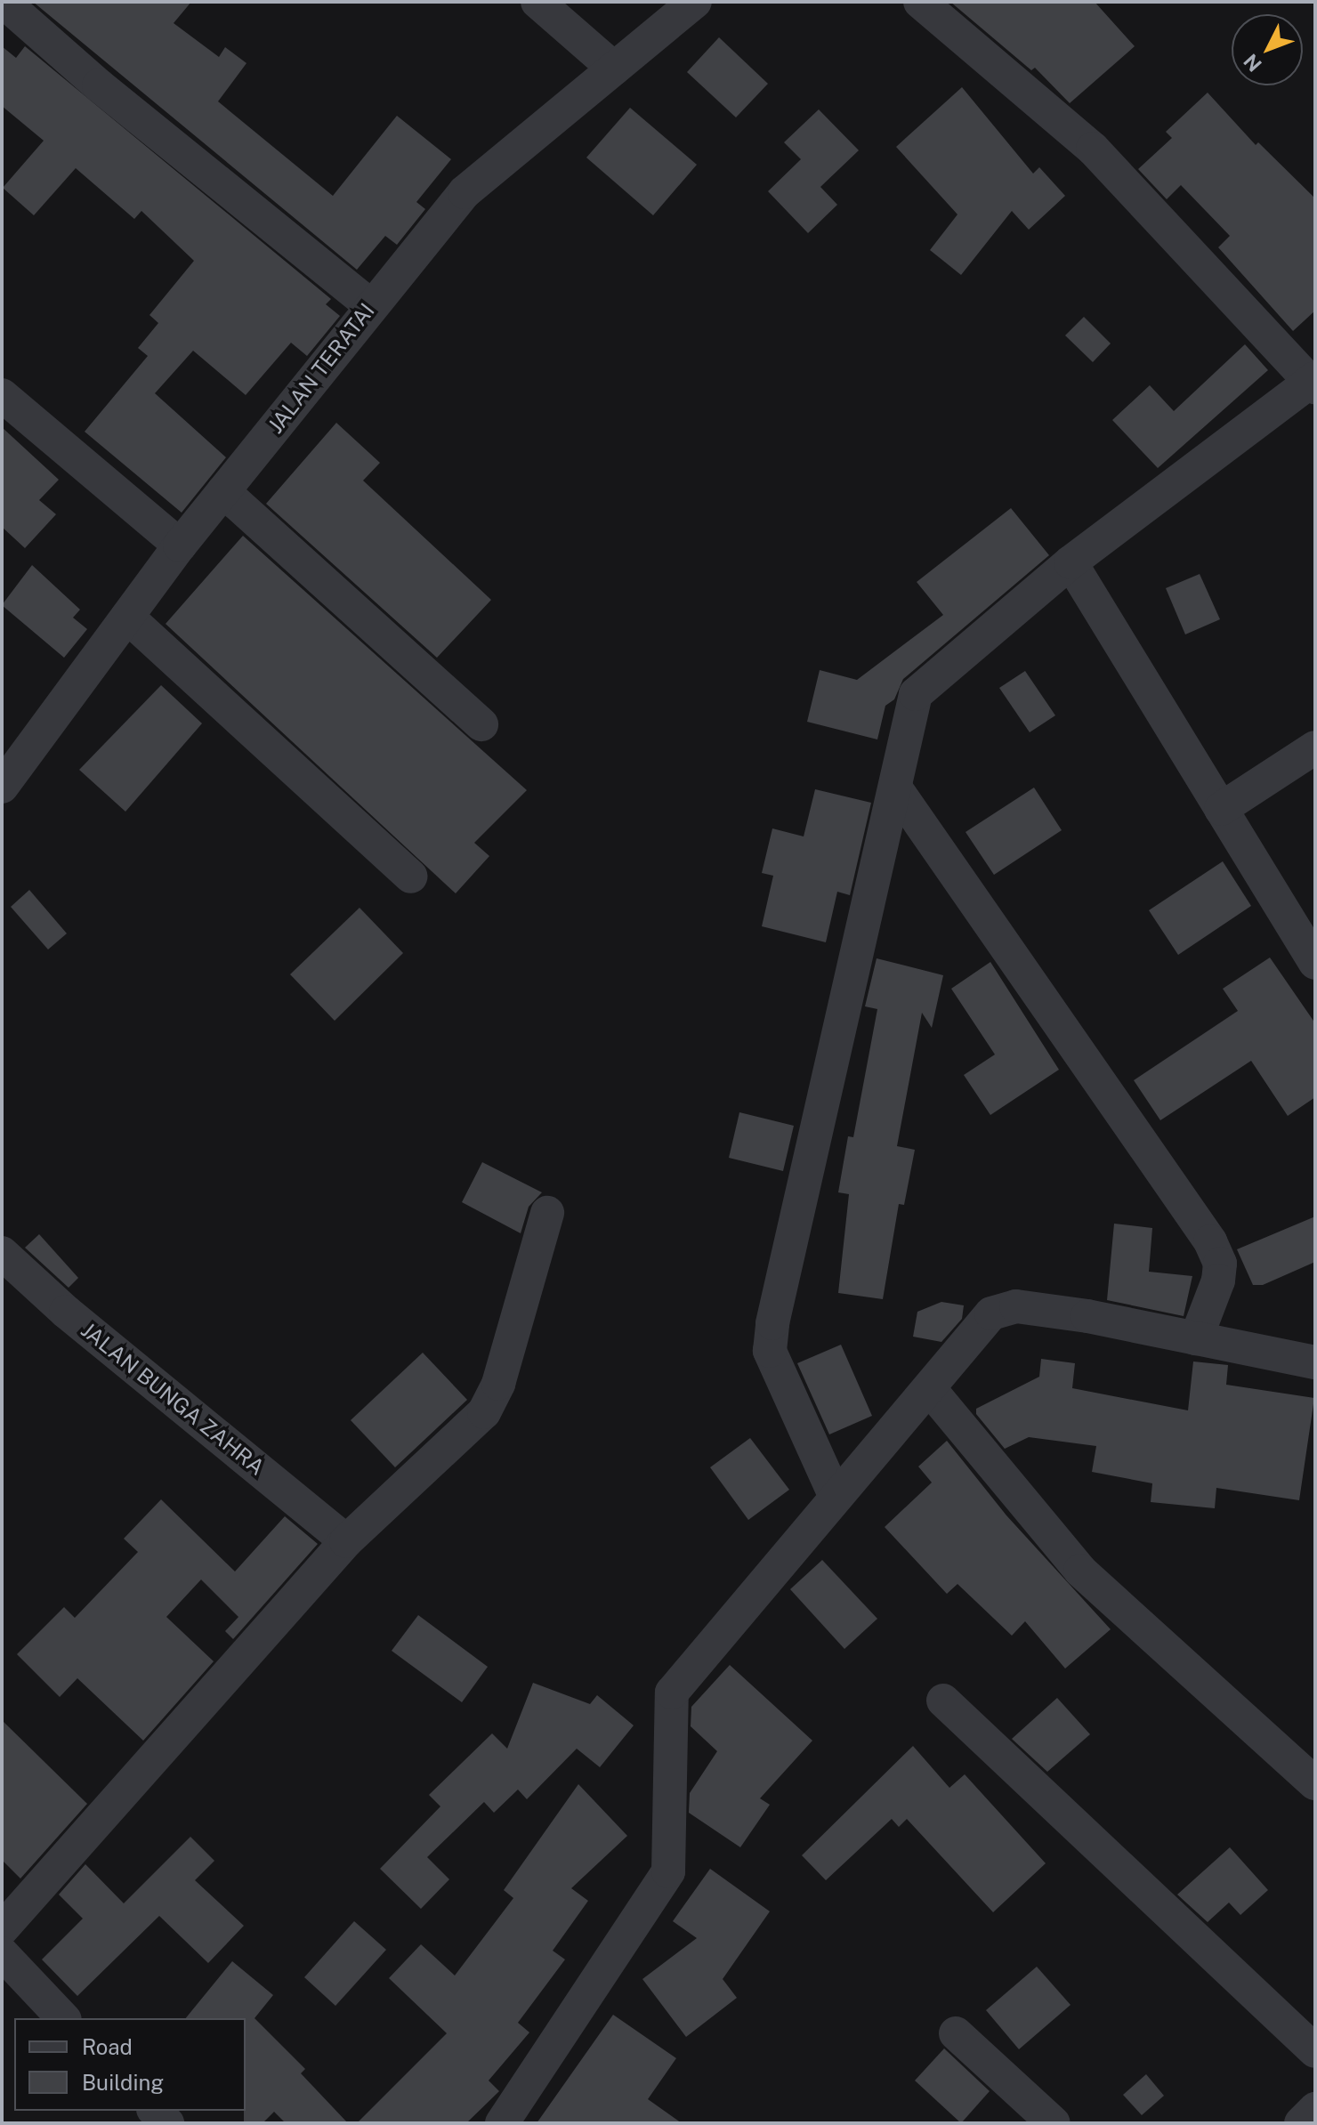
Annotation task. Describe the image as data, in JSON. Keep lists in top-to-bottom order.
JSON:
{
  "streets": {
    "street": ["JALAN TERATAI", "JALAN BUNGA ZAHRA"]
  },
  "legend": ["Road", "Building"],
  "north": "bottom left"
}
